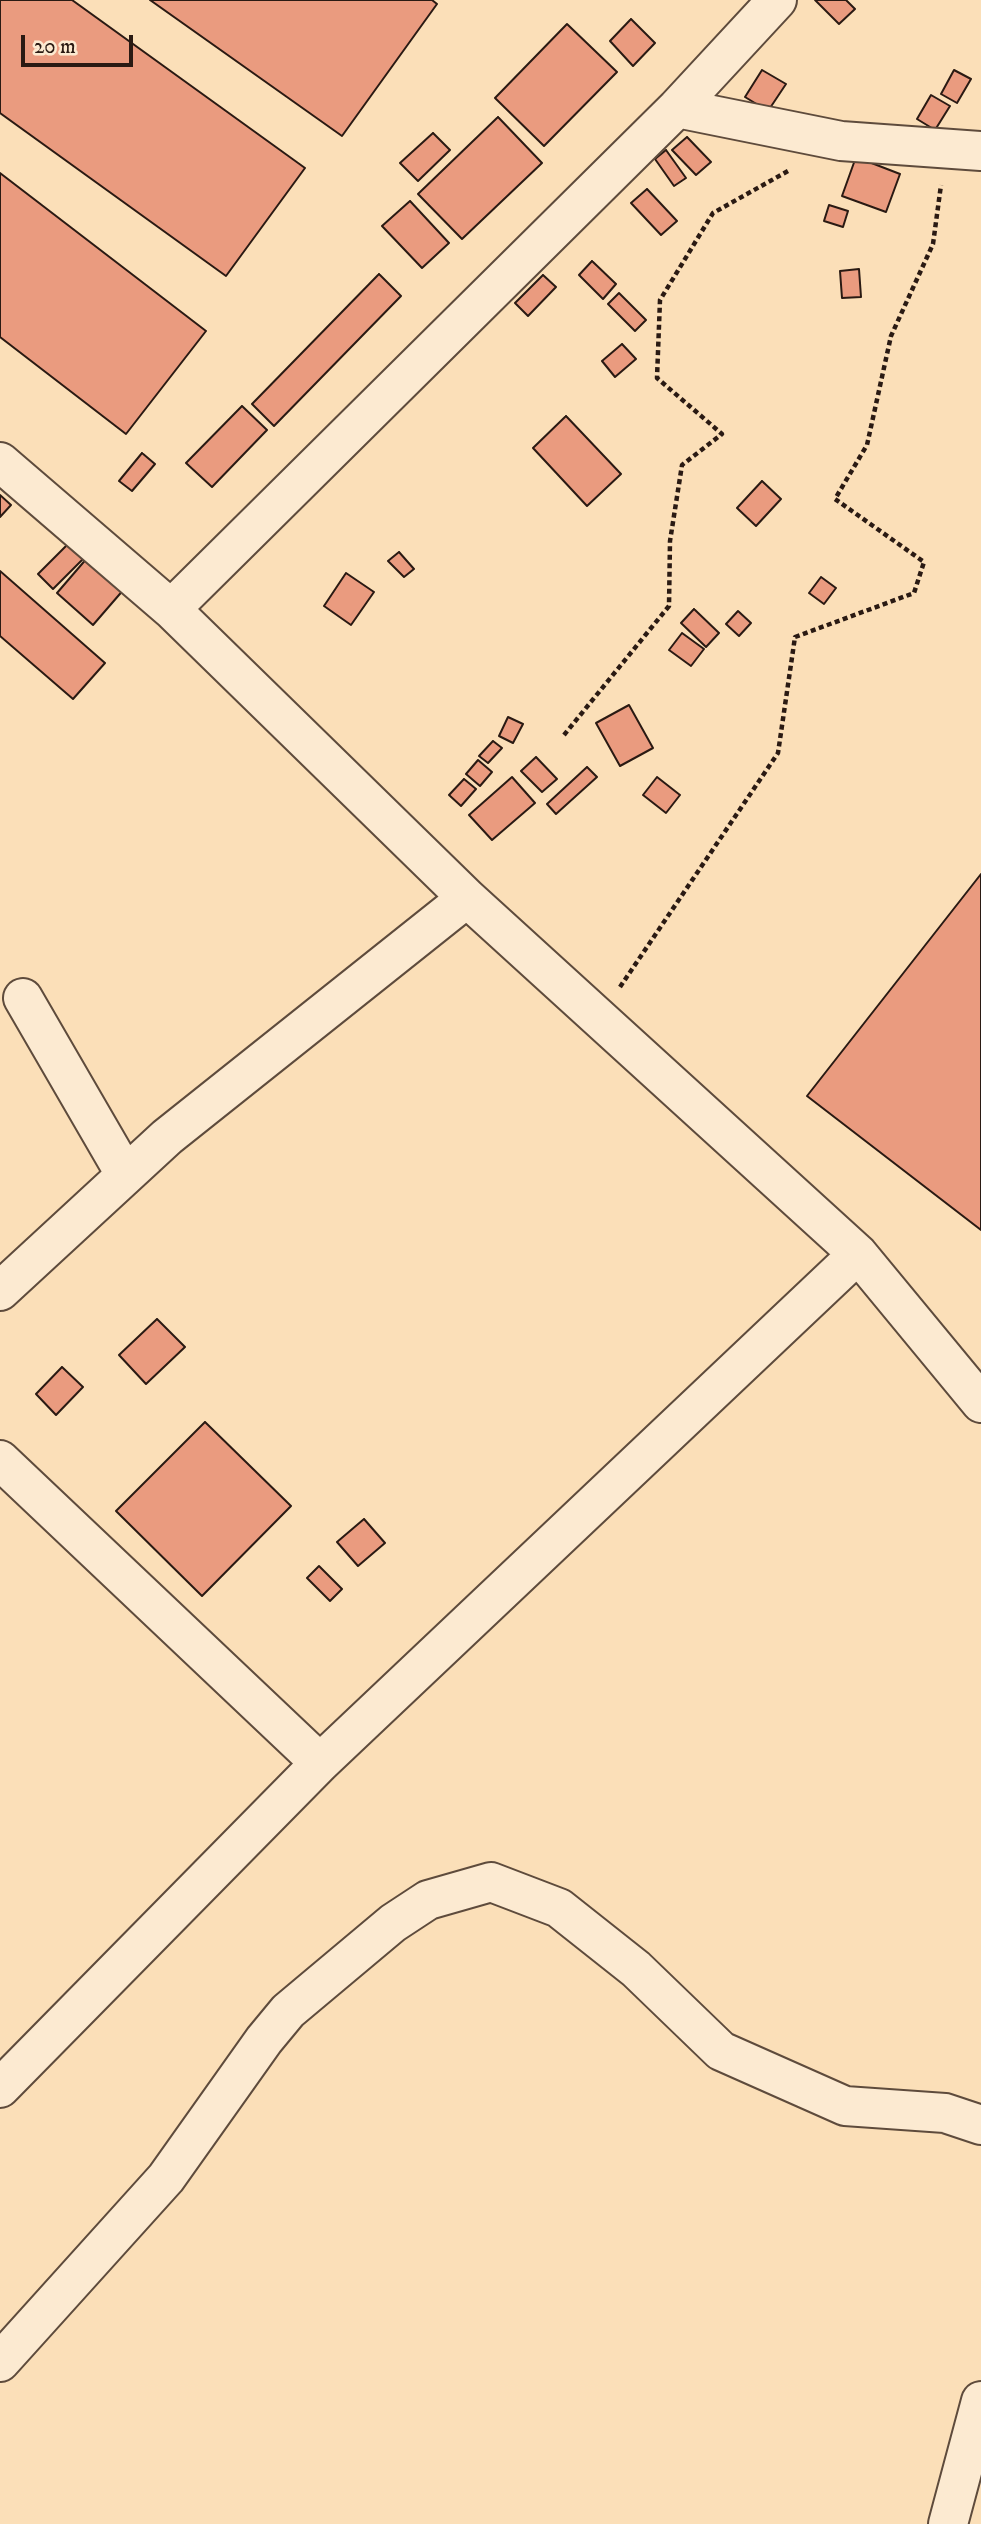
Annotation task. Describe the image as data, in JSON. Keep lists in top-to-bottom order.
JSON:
{
  "scale_bar": "20 m"
}
